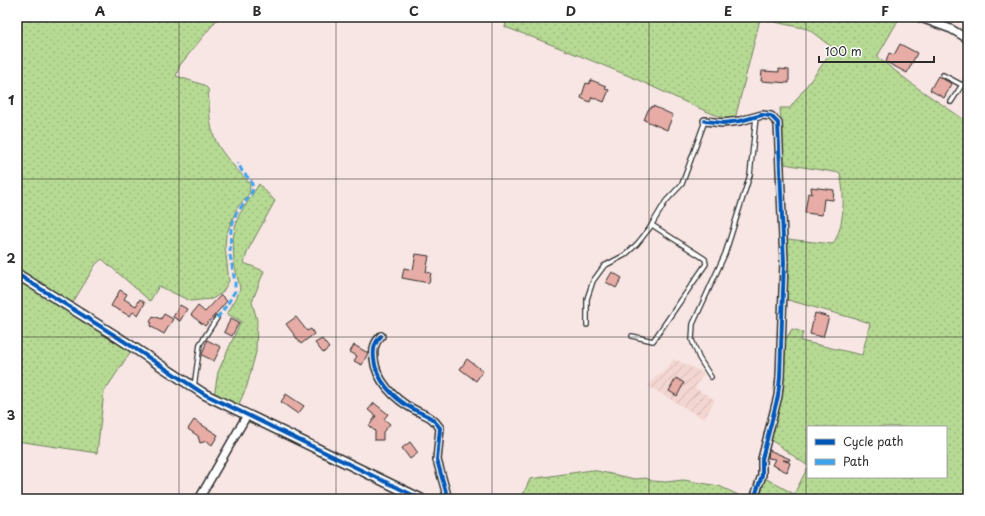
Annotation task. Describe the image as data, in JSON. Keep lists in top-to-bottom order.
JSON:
{
  "legend": ["Cycle path", "Path"],
  "scale_bar": "100 m",
  "grid": {
    "columns": [
      "A",
      "B",
      "C",
      "D",
      "E",
      "F"
    ],
    "rows": ["1", "2", "3"]
  }
}
